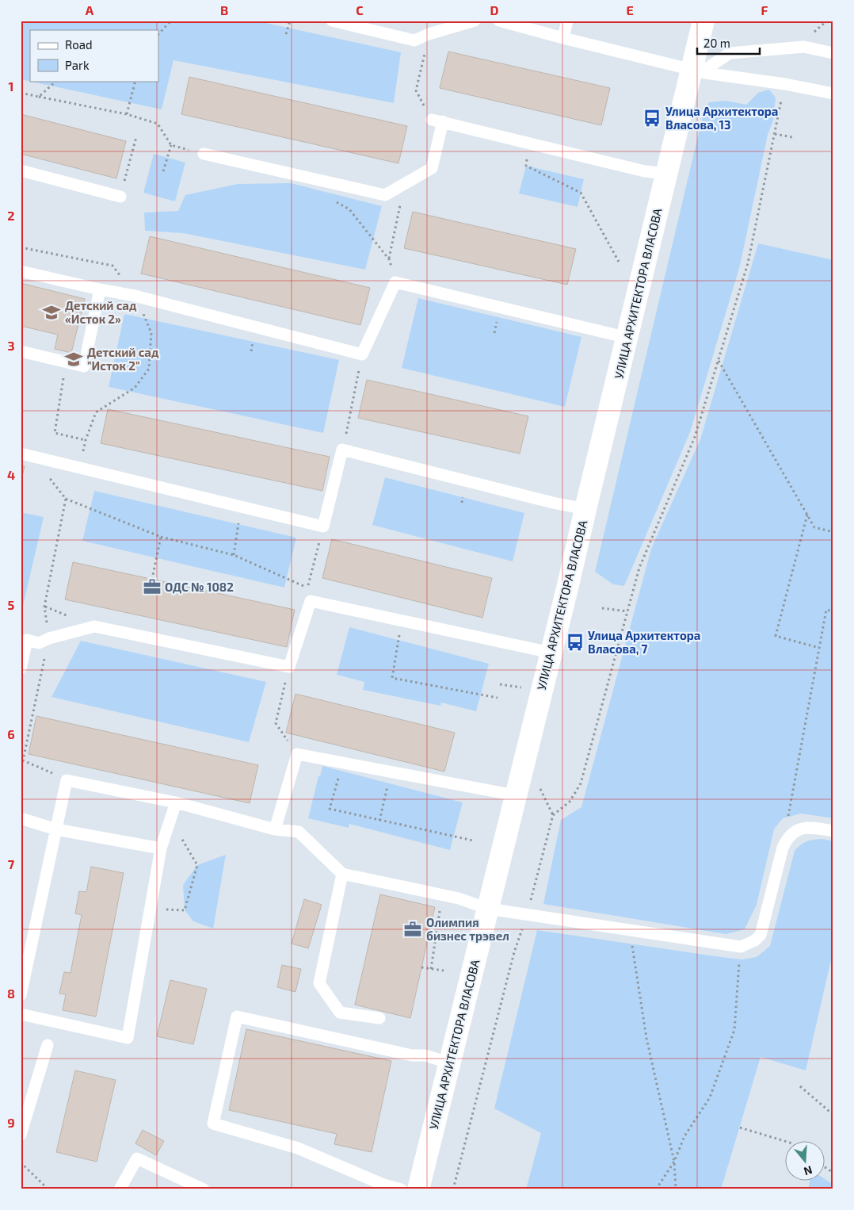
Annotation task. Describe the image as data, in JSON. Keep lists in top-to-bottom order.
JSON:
{
  "streets": {
    "street": ["УЛИЦА АРХИТЕКТОРА ВЛАСОВА"]
  },
  "places": {
    "bus stop": ["Улица Архитектора Власова, 13", "Улица Архитектора Власова, 7"],
    "school or university": ["Детский сад «Исток 2»", "Детский сад \"Исток 2\""],
    "office": ["ОДС № 1082", "Олимпия бизнес трэвел"]
  },
  "legend": ["Road", "Park"],
  "scale_bar": "20 m",
  "north": "bottom",
  "grid": {
    "columns": [
      "A",
      "B",
      "C",
      "D",
      "E",
      "F"
    ],
    "rows": [
      "1",
      "2",
      "3",
      "4",
      "5",
      "6",
      "7",
      "8",
      "9"
    ]
  }
}
